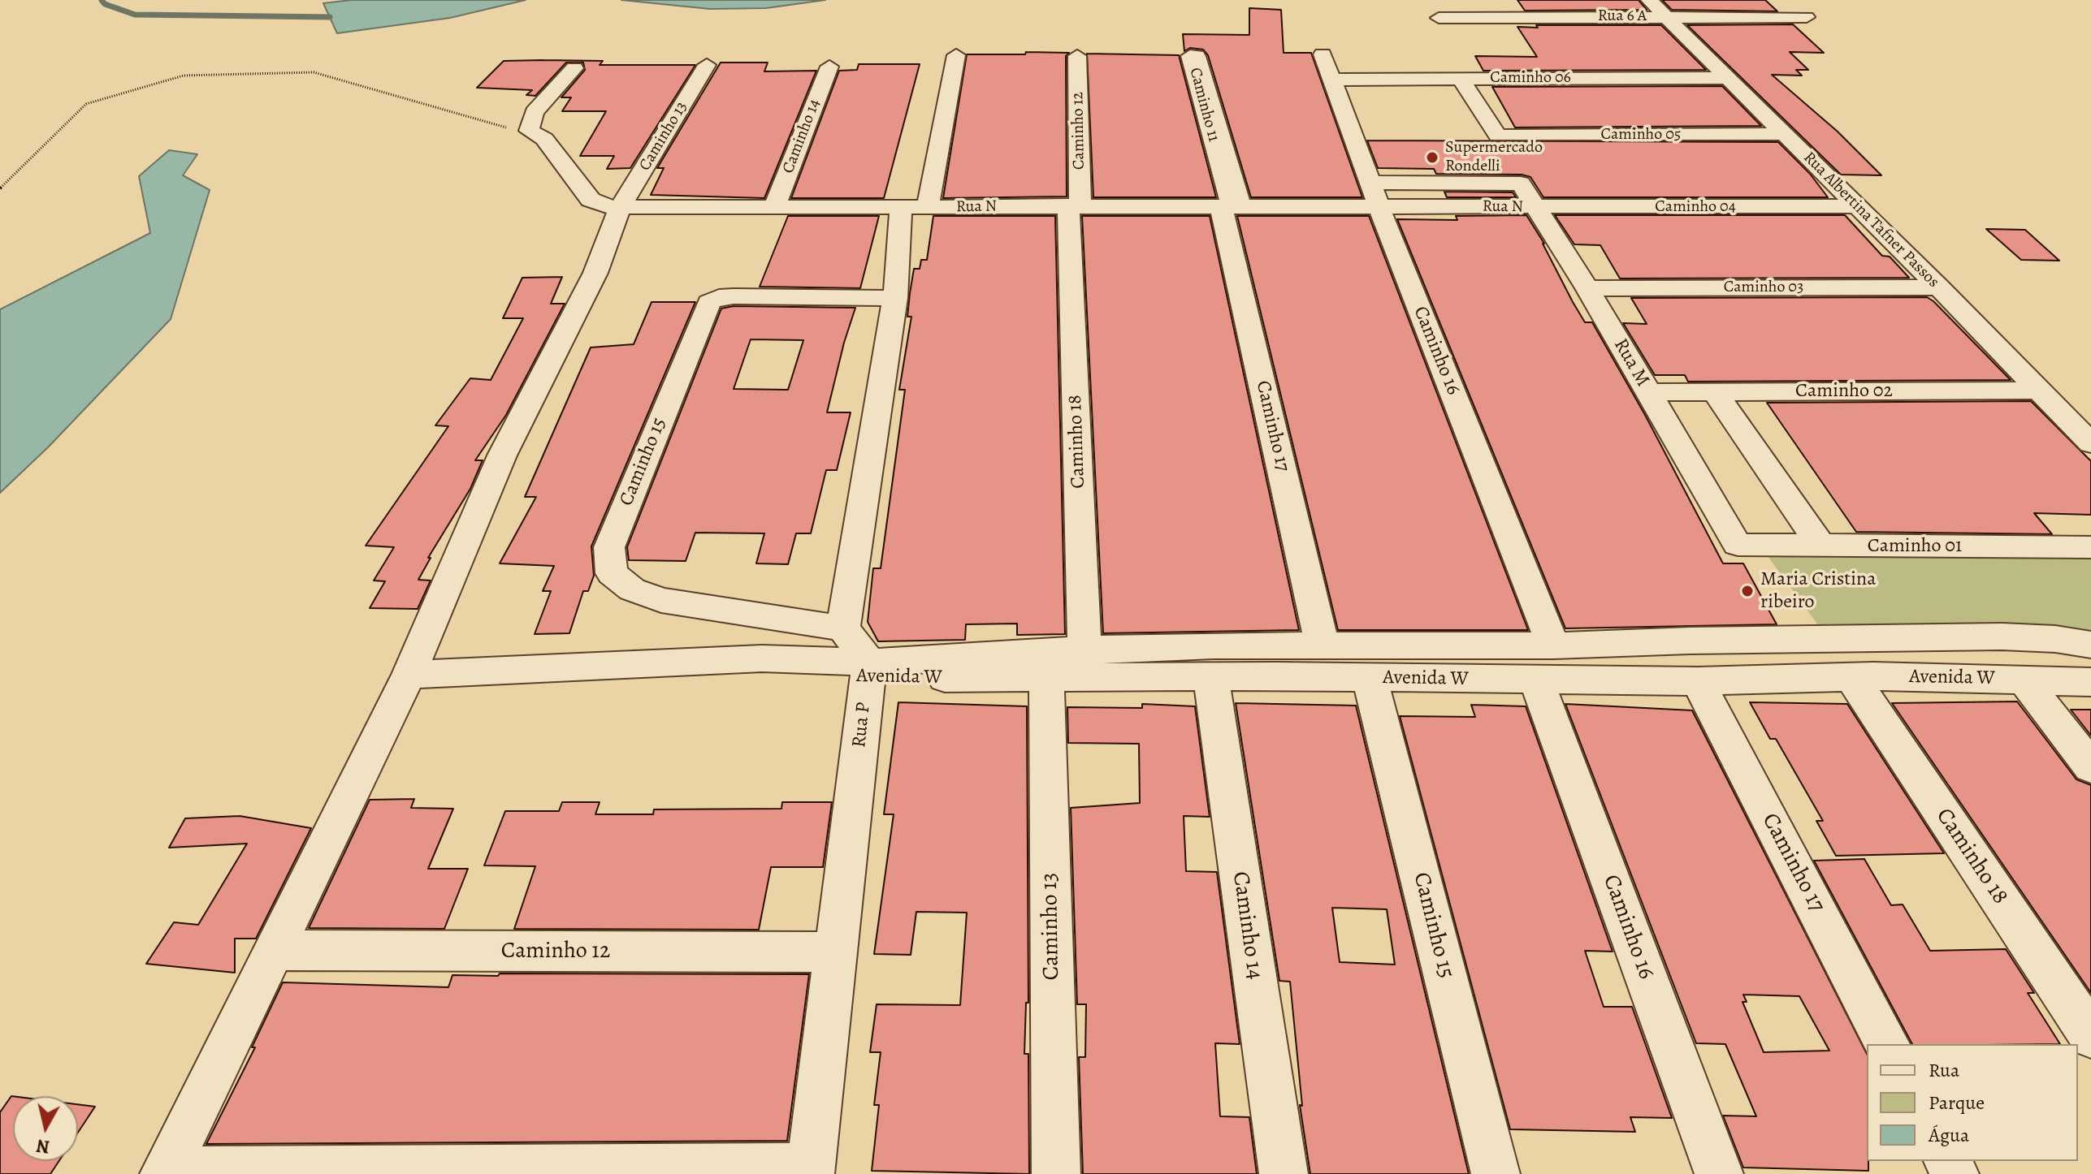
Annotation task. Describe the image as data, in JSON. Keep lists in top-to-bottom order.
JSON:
{
  "streets": {
    "street": [
      "Rua 6 A",
      "Caminho 06",
      "Caminho 11",
      "Caminho 12",
      "Caminho 05",
      "Caminho 13",
      "Caminho 14",
      "Rua N",
      "Caminho 04",
      "Rua Albertina Tafner Passos",
      "Caminho 03",
      "Caminho 16",
      "Rua M",
      "Caminho 02",
      "Caminho 17",
      "Caminho 18",
      "Caminho 15",
      "Caminho 01",
      "Avenida W",
      "Rua P"
    ]
  },
  "crossings": [
    ["Rua 6 A", "Rua Albertina Tafner Passos"],
    ["Caminho 06", "Caminho 05"],
    ["Caminho 06", "Rua Albertina Tafner Passos"],
    ["Caminho 06", "Caminho 16"],
    ["Caminho 11", "Rua N"],
    ["Caminho 11", "Caminho 17"],
    ["Caminho 12", "Caminho 13"],
    ["Caminho 12", "Rua N"],
    ["Caminho 12", "Caminho 18"],
    ["Caminho 12", "Rua P"],
    ["Caminho 05", "Rua Albertina Tafner Passos"],
    ["Caminho 13", "Rua N"],
    ["Caminho 13", "Caminho 18"],
    ["Caminho 13", "Avenida W"],
    ["Caminho 14", "Rua N"],
    ["Caminho 14", "Avenida W"],
    ["Rua N", "Caminho 04"],
    ["Rua N", "Caminho 16"],
    ["Rua N", "Rua M"],
    ["Rua N", "Caminho 17"],
    ["Rua N", "Caminho 18"],
    ["Caminho 04", "Rua Albertina Tafner Passos"],
    ["Caminho 04", "Rua M"],
    ["Rua Albertina Tafner Passos", "Caminho 03"],
    ["Rua Albertina Tafner Passos", "Caminho 02"],
    ["Caminho 03", "Rua M"],
    ["Caminho 16", "Rua M"],
    ["Caminho 16", "Avenida W"],
    ["Rua M", "Caminho 02"],
    ["Rua M", "Caminho 01"],
    ["Caminho 17", "Avenida W"],
    ["Caminho 18", "Avenida W"],
    ["Caminho 15", "Avenida W"],
    ["Avenida W", "Rua P"]
  ],
  "places": ["Supermercado Rondelli", "Maria Cristina ribeiro"],
  "legend": ["Rua", "Parque", "Água"],
  "north": "bottom"
}
